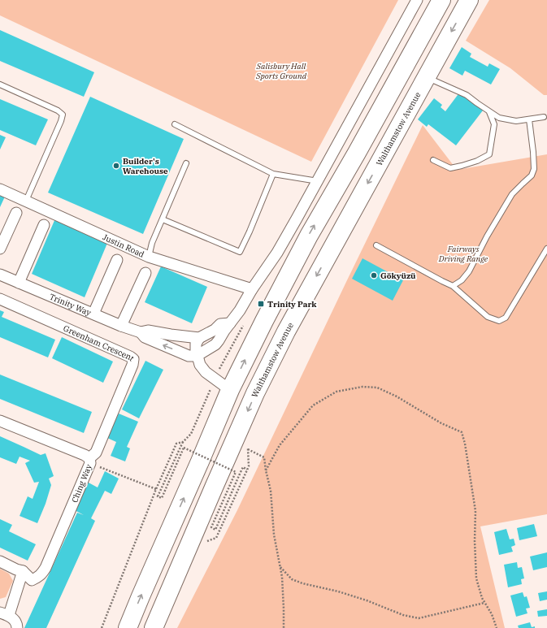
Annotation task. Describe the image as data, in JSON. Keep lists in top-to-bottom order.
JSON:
{
  "streets": {
    "highway": ["Walthamstow Avenue"],
    "street": [
      "Justin Road",
      "Trinity Way",
      "Greenham Crescent",
      "Ching Way"
    ]
  },
  "crossings": [
    ["Greenham Crescent", "Ching Way"]
  ],
  "parks": ["Salisbury Hall Sports Ground", "Fairways Driving Range"],
  "places": {
    "other": ["Builder's Warehouse", "Gökyüzü"],
    "transit": ["Trinity Park"]
  }
}
